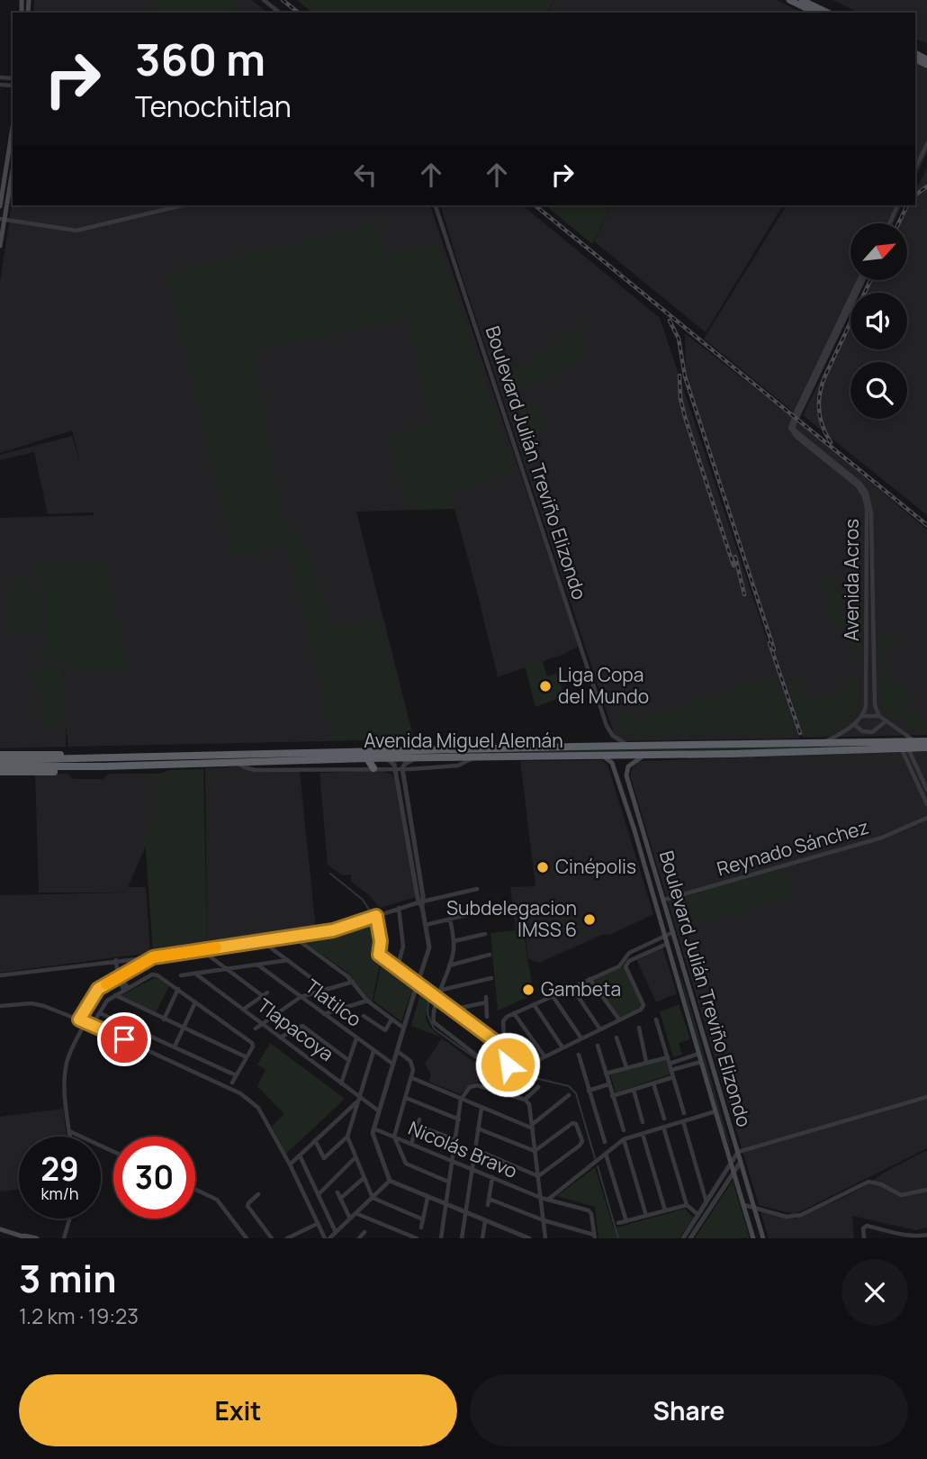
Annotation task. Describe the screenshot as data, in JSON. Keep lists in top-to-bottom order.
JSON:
{
  "streets": {
    "highway": ["Avenida Miguel Alemán"],
    "main road": ["Boulevard Julián Treviño Elizondo"],
    "street": [
      "Avenida Acros",
      "Reynado Sánchez",
      "Tlatilco",
      "Tlapacoya",
      "Nicolás Bravo"
    ]
  },
  "crossings": [
    ["Boulevard Julián Treviño Elizondo", "Avenida Miguel Alemán"],
    ["Boulevard Julián Treviño Elizondo", "Reynado Sánchez"]
  ],
  "places": [
    "Liga Copa del Mundo",
    "Cinépolis",
    "Subdelegacion IMSS 6",
    "Gambeta"
  ],
  "north": "top right",
  "page": {
    "turn": ["360 m", "Tenochitlan"],
    "speed": "29 km/h",
    "limit": "30",
    "heading": ["3 min", "1.2 km · 19:23"],
    "buttons": ["Exit", "Share"]
  }
}
